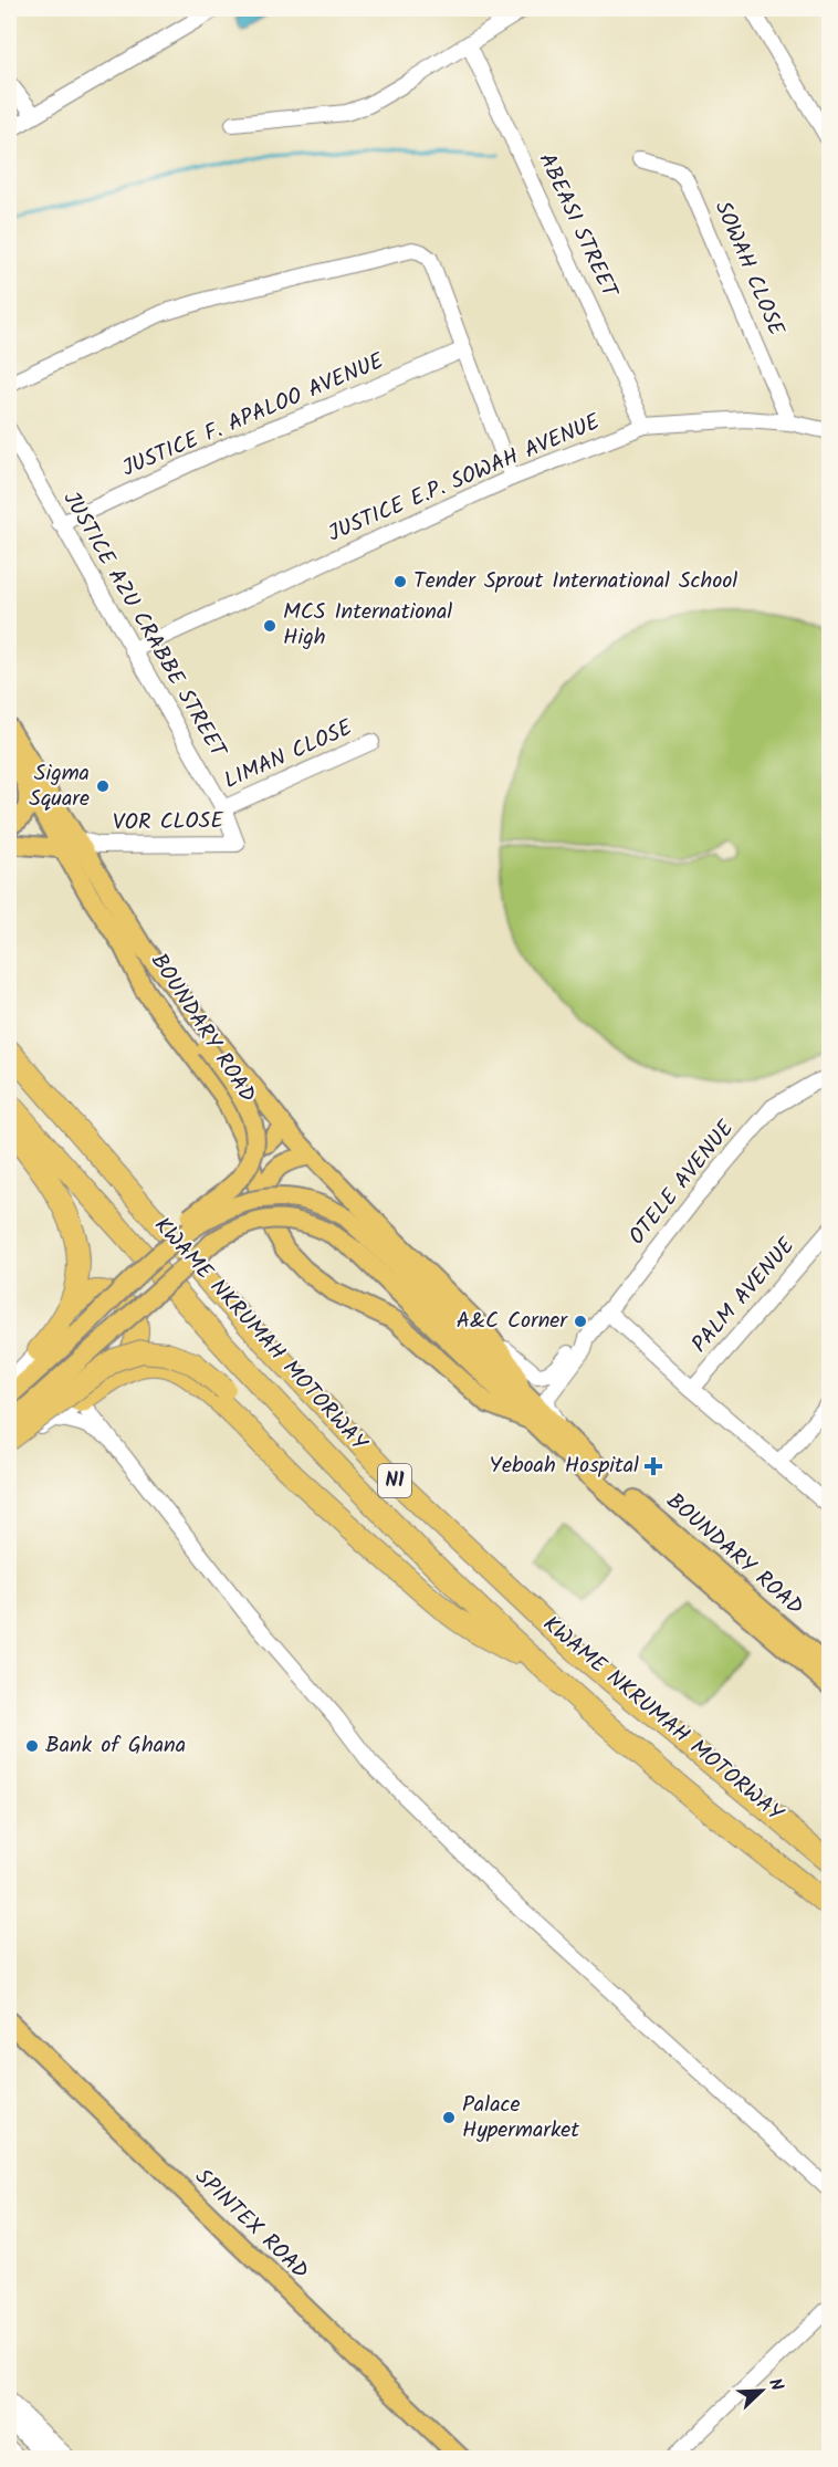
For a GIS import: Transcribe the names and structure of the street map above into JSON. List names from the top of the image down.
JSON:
{
  "streets": {
    "highway": ["KWAME NKRUMAH MOTORWAY", "N1"],
    "main road": ["BOUNDARY ROAD", "SPINTEX ROAD"],
    "street": [
      "ABEASI STREET",
      "SOWAH CLOSE",
      "JUSTICE F. APALOO AVENUE",
      "JUSTICE E.P. SOWAH AVENUE",
      "JUSTICE AZU CRABBE STREET",
      "LIMAN CLOSE",
      "VOR CLOSE",
      "OTELE AVENUE",
      "PALM AVENUE"
    ]
  },
  "crossings": [
    ["ABEASI STREET", "JUSTICE E.P. SOWAH AVENUE"],
    ["SOWAH CLOSE", "JUSTICE E.P. SOWAH AVENUE"],
    ["JUSTICE F. APALOO AVENUE", "JUSTICE AZU CRABBE STREET"],
    ["JUSTICE E.P. SOWAH AVENUE", "JUSTICE AZU CRABBE STREET"],
    ["JUSTICE AZU CRABBE STREET", "LIMAN CLOSE"],
    ["JUSTICE AZU CRABBE STREET", "VOR CLOSE"],
    ["VOR CLOSE", "BOUNDARY ROAD"],
    ["BOUNDARY ROAD", "OTELE AVENUE"]
  ],
  "places": {
    "other": [
      "Tender Sprout International School",
      "MCS International High",
      "Sigma Square",
      "A&C Corner",
      "Bank of Ghana",
      "Palace Hypermarket"
    ],
    "health": ["Yeboah Hospital"]
  },
  "north": "top right"
}
